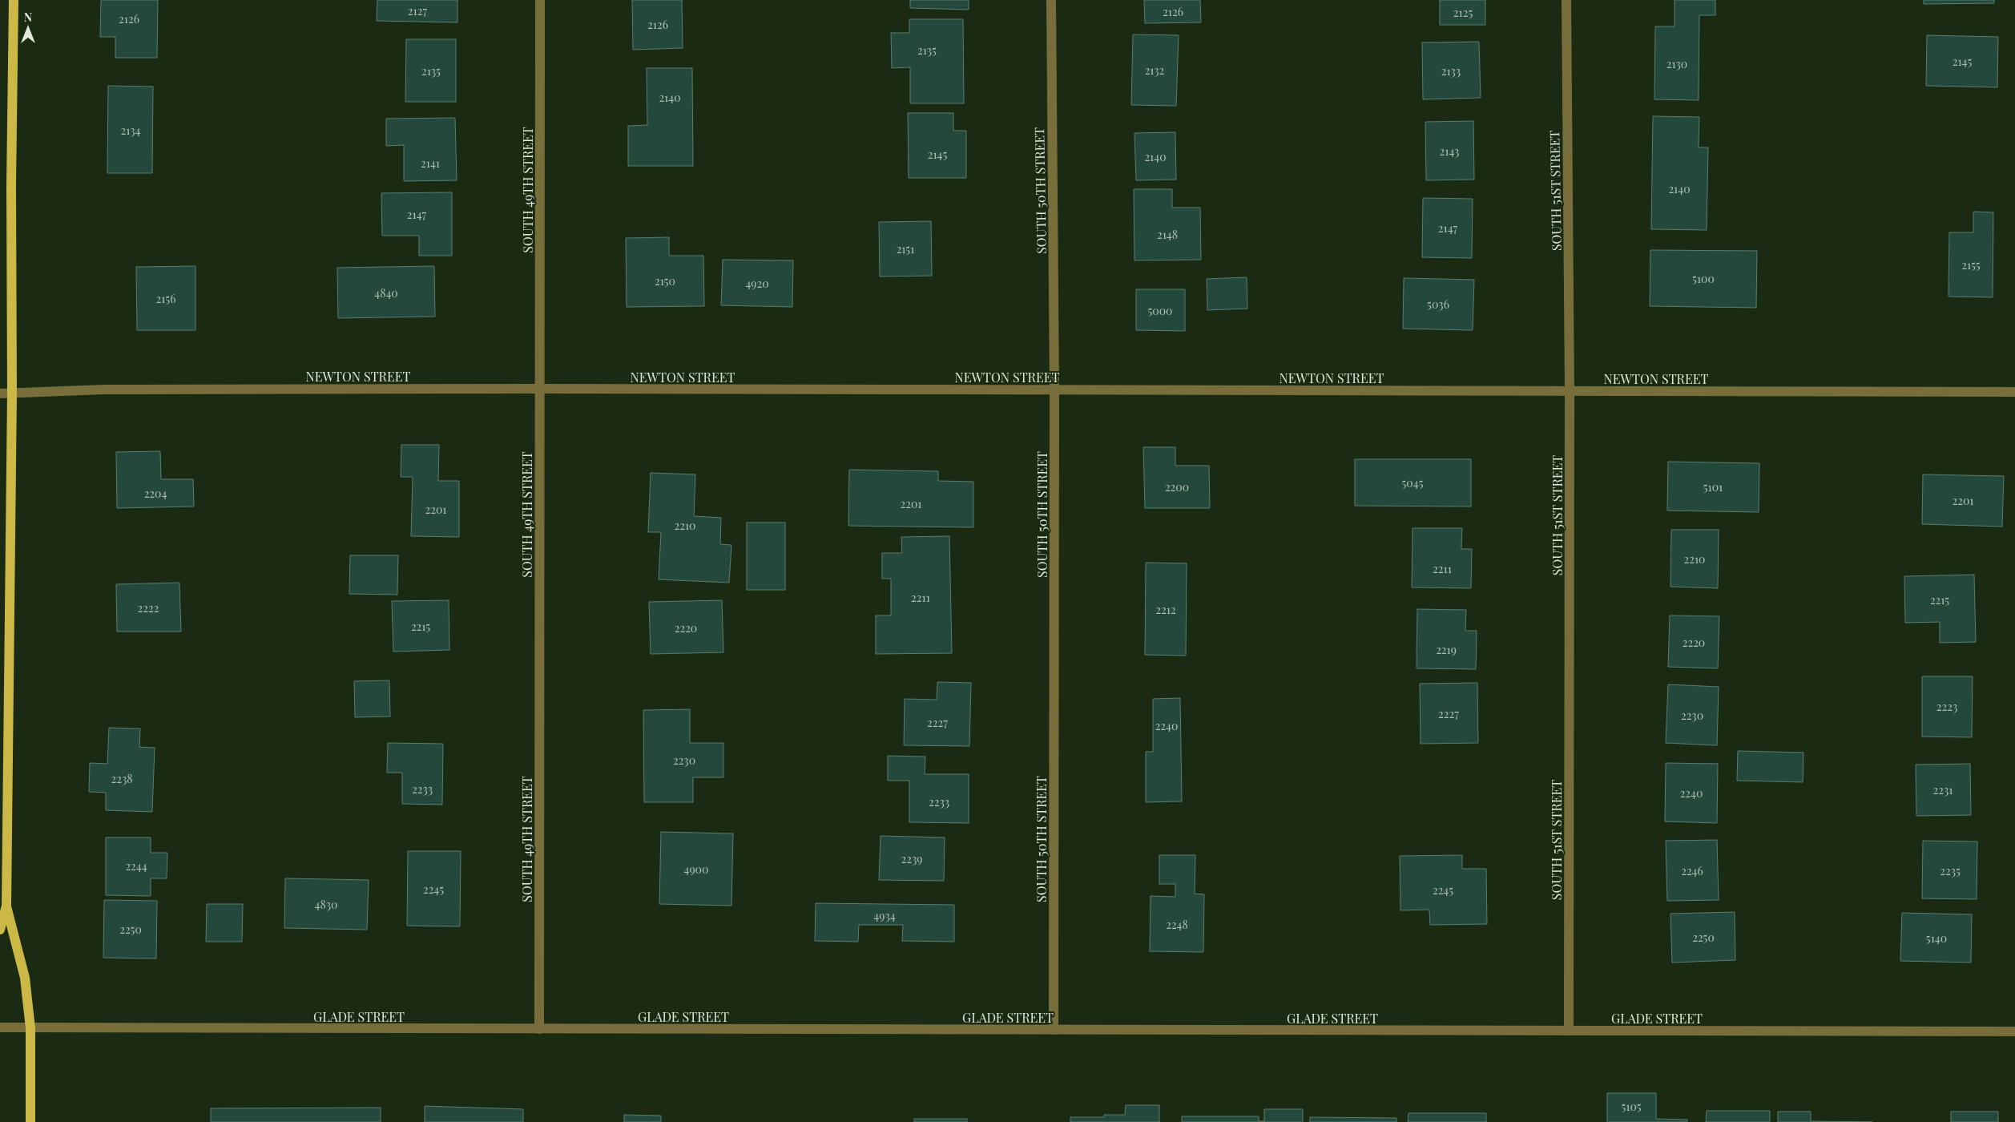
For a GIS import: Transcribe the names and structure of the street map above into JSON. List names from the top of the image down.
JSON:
{
  "streets": {
    "street": [
      "SOUTH 49TH STREET",
      "SOUTH 50TH STREET",
      "SOUTH 51ST STREET",
      "NEWTON STREET",
      "GLADE STREET"
    ]
  },
  "crossings": [
    ["SOUTH 49TH STREET", "NEWTON STREET"],
    ["SOUTH 49TH STREET", "GLADE STREET"],
    ["SOUTH 50TH STREET", "NEWTON STREET"],
    ["SOUTH 50TH STREET", "GLADE STREET"],
    ["SOUTH 51ST STREET", "NEWTON STREET"],
    ["SOUTH 51ST STREET", "GLADE STREET"]
  ],
  "house_numbers": [
    "2127",
    "2126",
    "2125",
    "2126",
    "2126",
    "2135",
    "2145",
    "2130",
    "2132",
    "2135",
    "2133",
    "2140",
    "2134",
    "2143",
    "2145",
    "2140",
    "2141",
    "2140",
    "2147",
    "2147",
    "2148",
    "2151",
    "2155",
    "5100",
    "2150",
    "4920",
    "4840",
    "2156",
    "5036",
    "5000",
    "5045",
    "2200",
    "5101",
    "2204",
    "2201",
    "2201",
    "2201",
    "2210",
    "2210",
    "2211",
    "2211",
    "2215",
    "2222",
    "2212",
    "2215",
    "2220",
    "2220",
    "2219",
    "2223",
    "2227",
    "2230",
    "2227",
    "2240",
    "2230",
    "2238",
    "2233",
    "2231",
    "2240",
    "2233",
    "2239",
    "2244",
    "4900",
    "2246",
    "2235",
    "2245",
    "2245",
    "4830",
    "4934",
    "2248",
    "2250",
    "2250",
    "5140",
    "5105"
  ],
  "north": "top"
}
